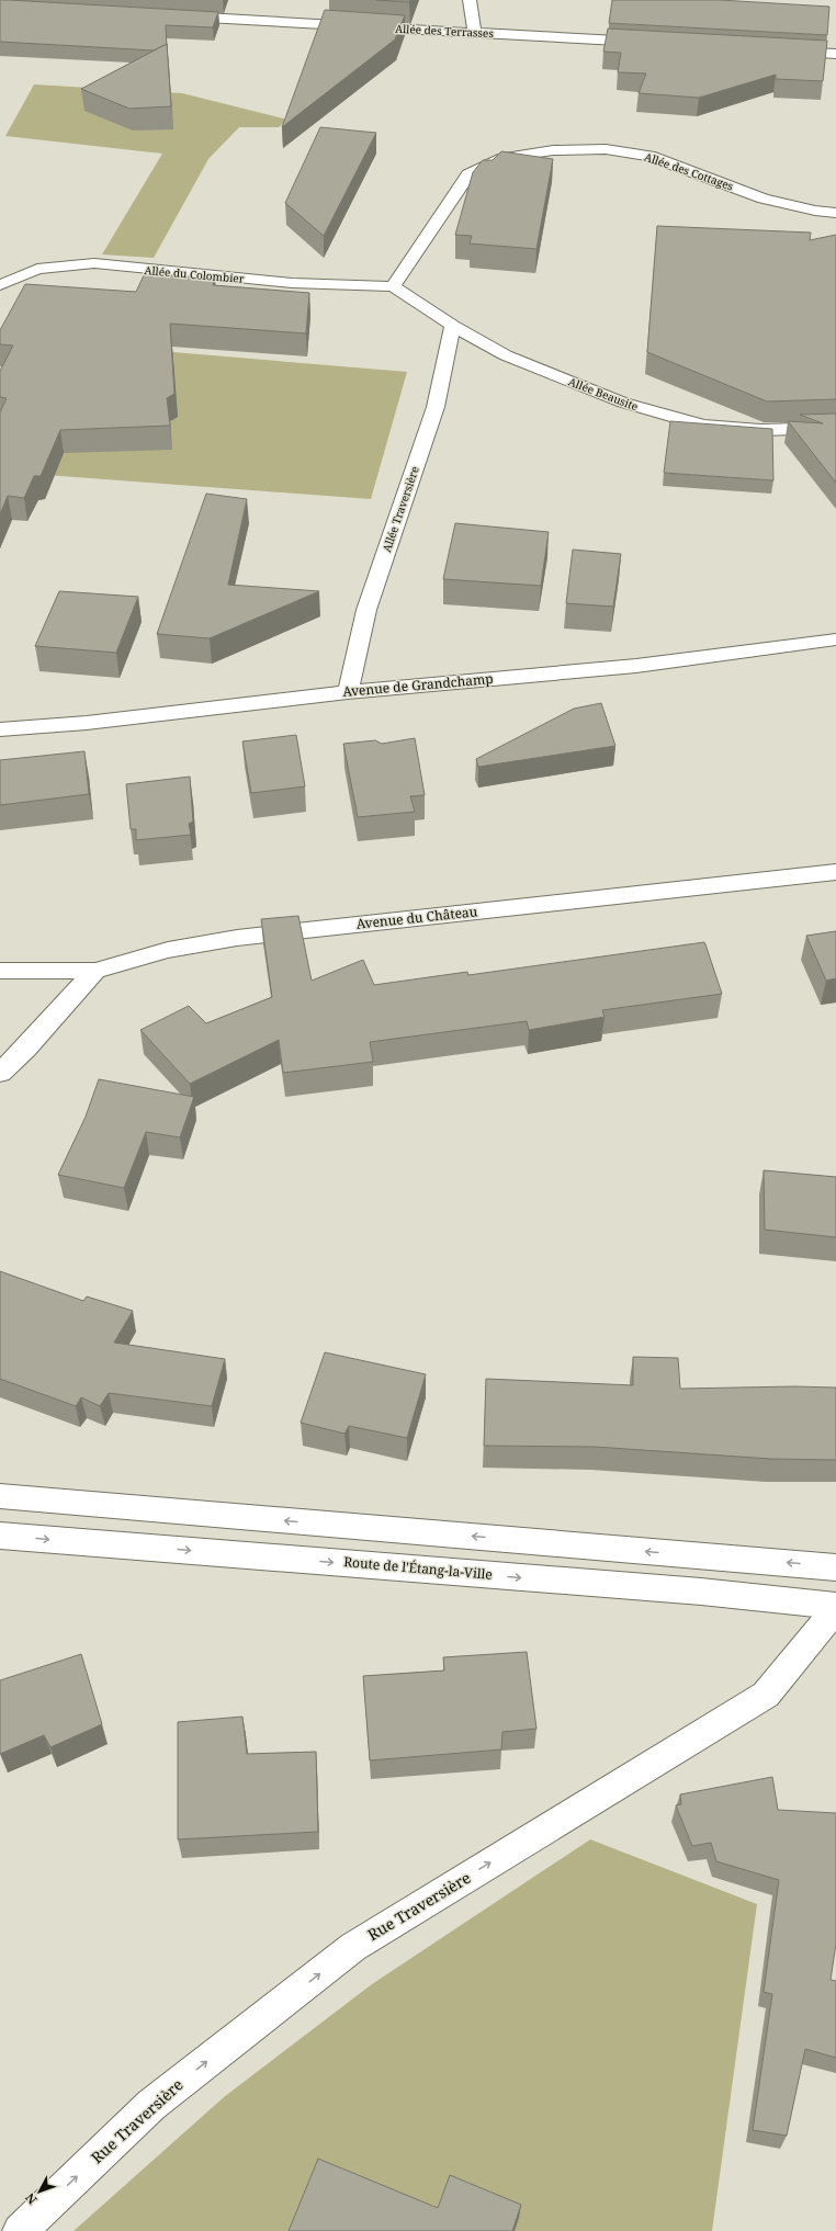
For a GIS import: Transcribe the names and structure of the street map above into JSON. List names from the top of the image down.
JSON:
{
  "streets": {
    "street": [
      "Allée des Terrasses",
      "Allée des Cottages",
      "Allée du Colombier",
      "Allée Beausite",
      "Allée Traversière",
      "Avenue de Grandchamp",
      "Avenue du Château",
      "Route de l'Étang-la-Ville",
      "Rue Traversière"
    ]
  },
  "crossings": [
    ["Allée des Cottages", "Allée du Colombier"],
    ["Allée des Cottages", "Allée Beausite"],
    ["Allée du Colombier", "Allée Beausite"],
    ["Allée Beausite", "Allée Traversière"],
    ["Allée Traversière", "Avenue de Grandchamp"],
    ["Route de l'Étang-la-Ville", "Rue Traversière"]
  ],
  "one_way": ["Rue Traversière"],
  "north": "bottom left"
}
